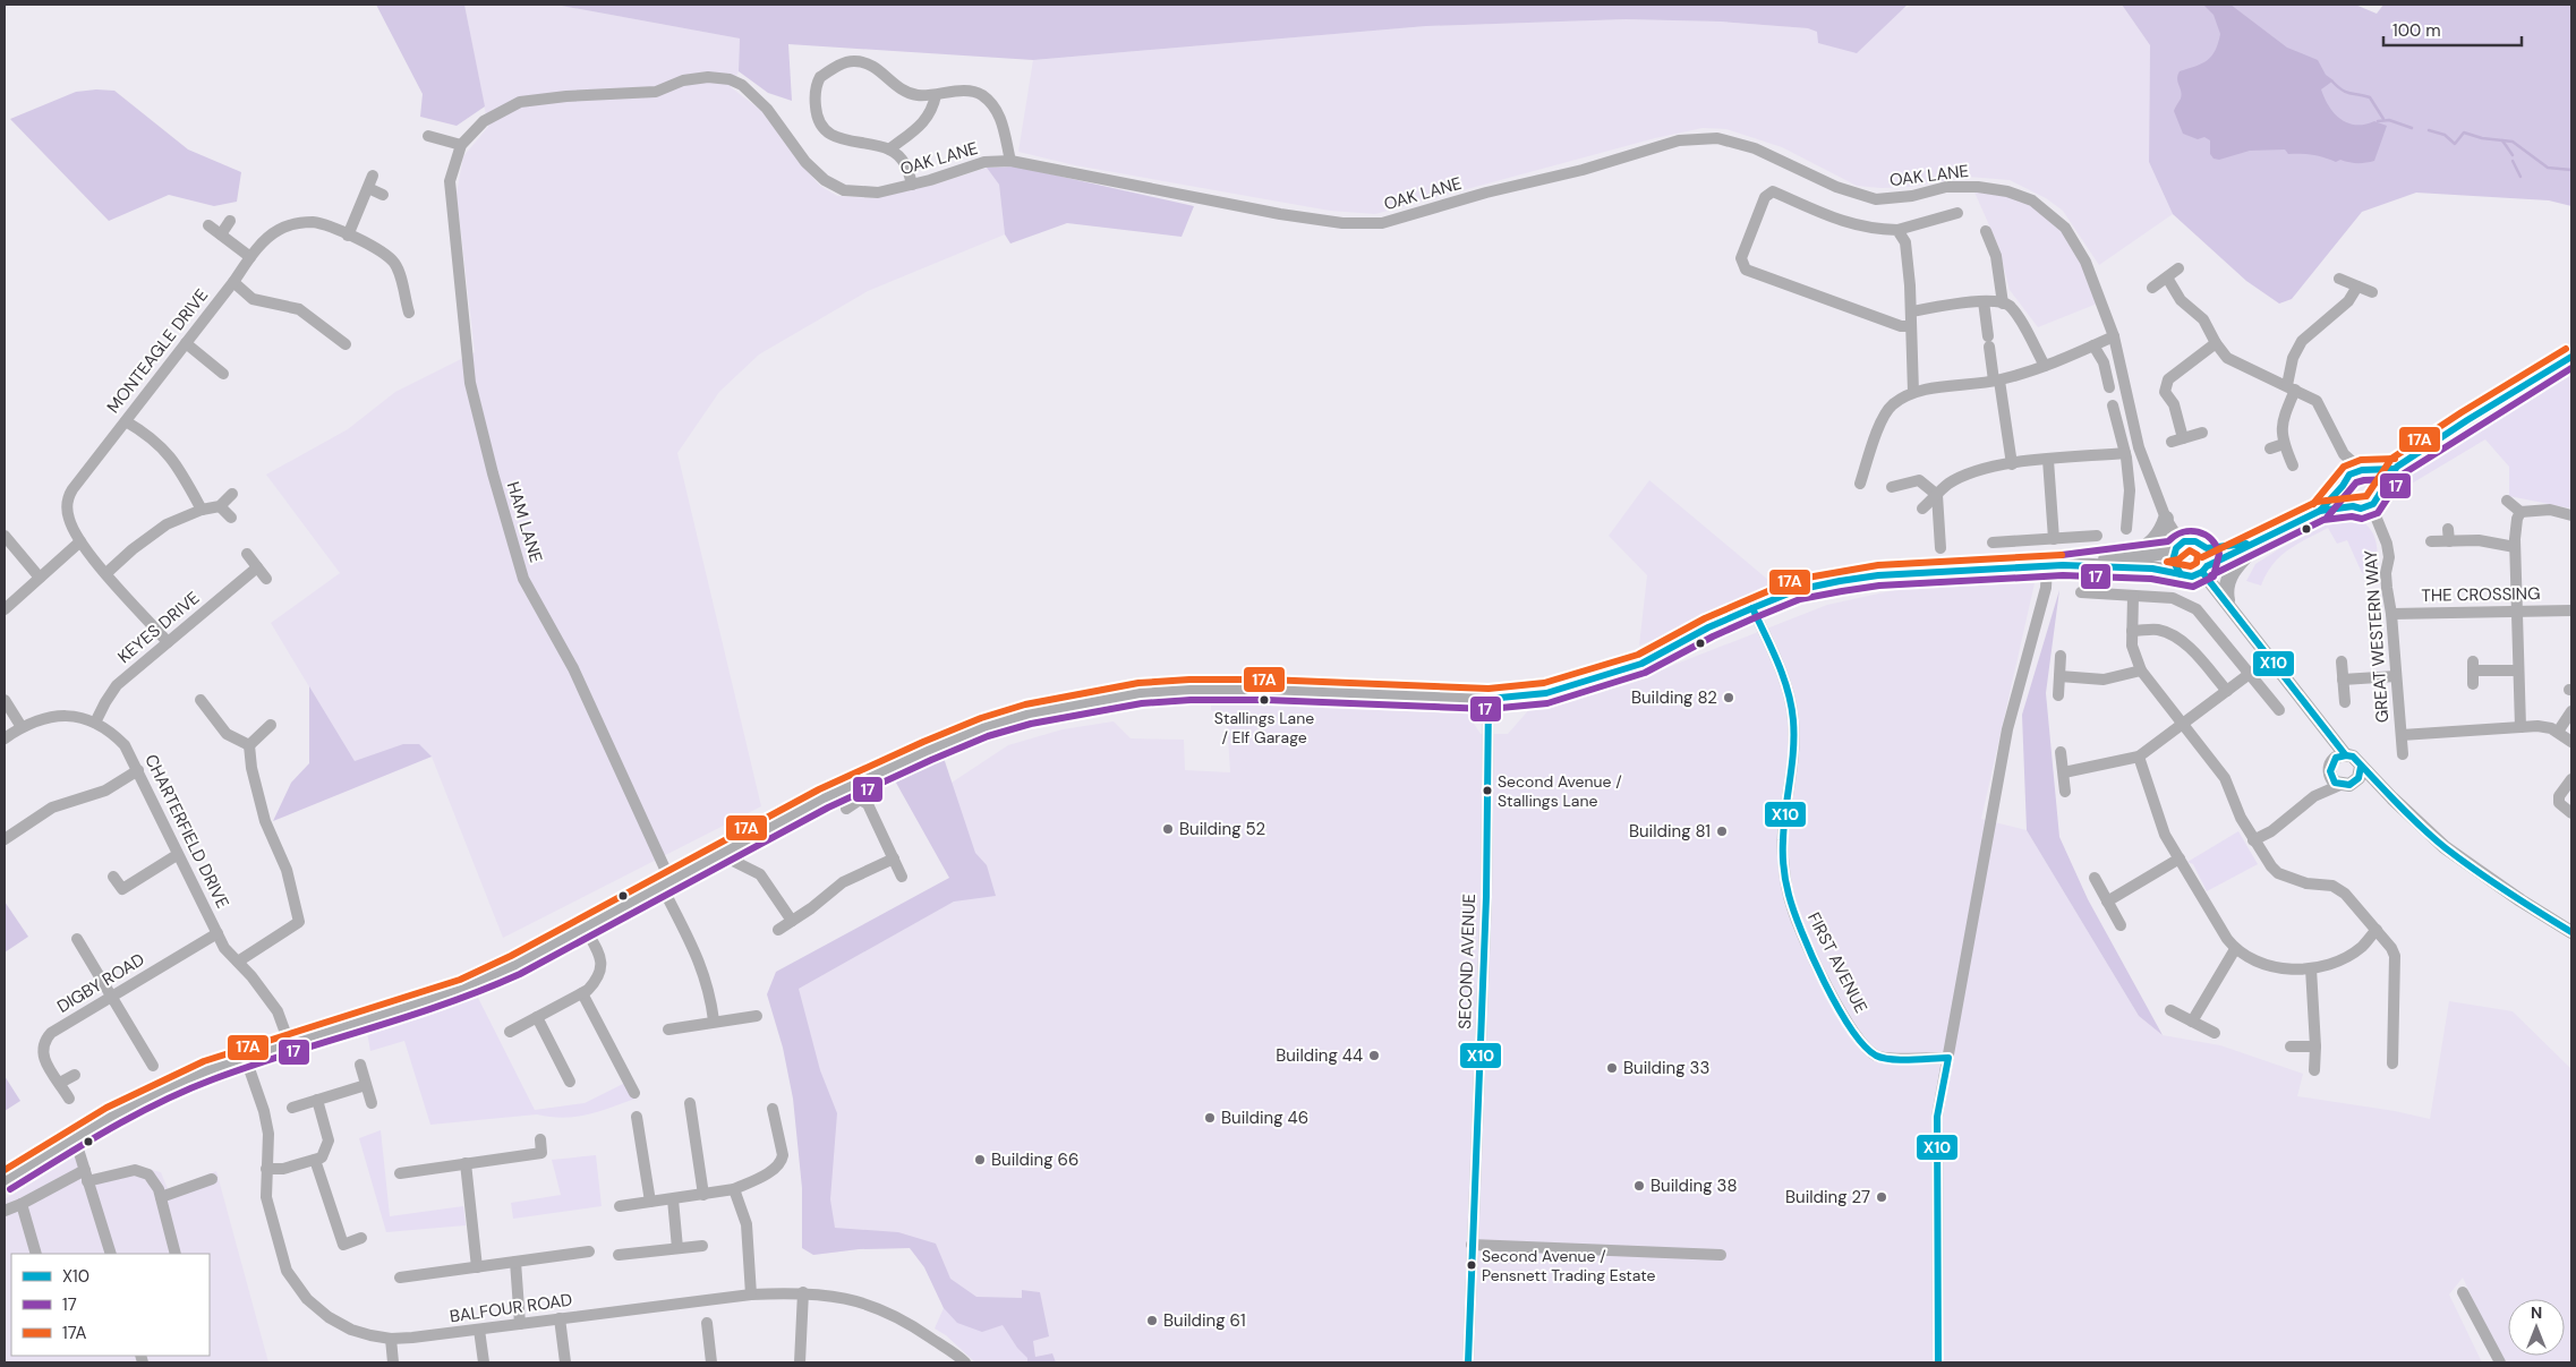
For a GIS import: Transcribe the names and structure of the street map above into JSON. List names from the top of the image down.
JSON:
{
  "streets": {
    "street": [
      "OAK LANE",
      "MONTEAGLE DRIVE",
      "HAM LANE",
      "THE CROSSING",
      "KEYES DRIVE",
      "GREAT WESTERN WAY",
      "CHARTERFIELD DRIVE",
      "SECOND AVENUE",
      "FIRST AVENUE",
      "DIGBY ROAD",
      "BALFOUR ROAD"
    ]
  },
  "crossings": [
    ["OAK LANE", "HAM LANE"],
    ["MONTEAGLE DRIVE", "KEYES DRIVE"],
    ["THE CROSSING", "GREAT WESTERN WAY"],
    ["KEYES DRIVE", "CHARTERFIELD DRIVE"],
    ["CHARTERFIELD DRIVE", "DIGBY ROAD"]
  ],
  "places": [
    "Building 82",
    "Stallings Lane / Elf Garage",
    "Second Avenue / Stallings Lane",
    "Building 52",
    "Building 81",
    "Building 44",
    "Building 33",
    "Building 46",
    "Building 66",
    "Building 38",
    "Building 27",
    "Second Avenue / Pensnett Trading Estate",
    "Building 61"
  ],
  "lines": ["transit line 17A", "transit line X10", "transit line 17"],
  "legend": ["X10", "17", "17A"],
  "scale_bar": "100 m",
  "north": "top"
}
